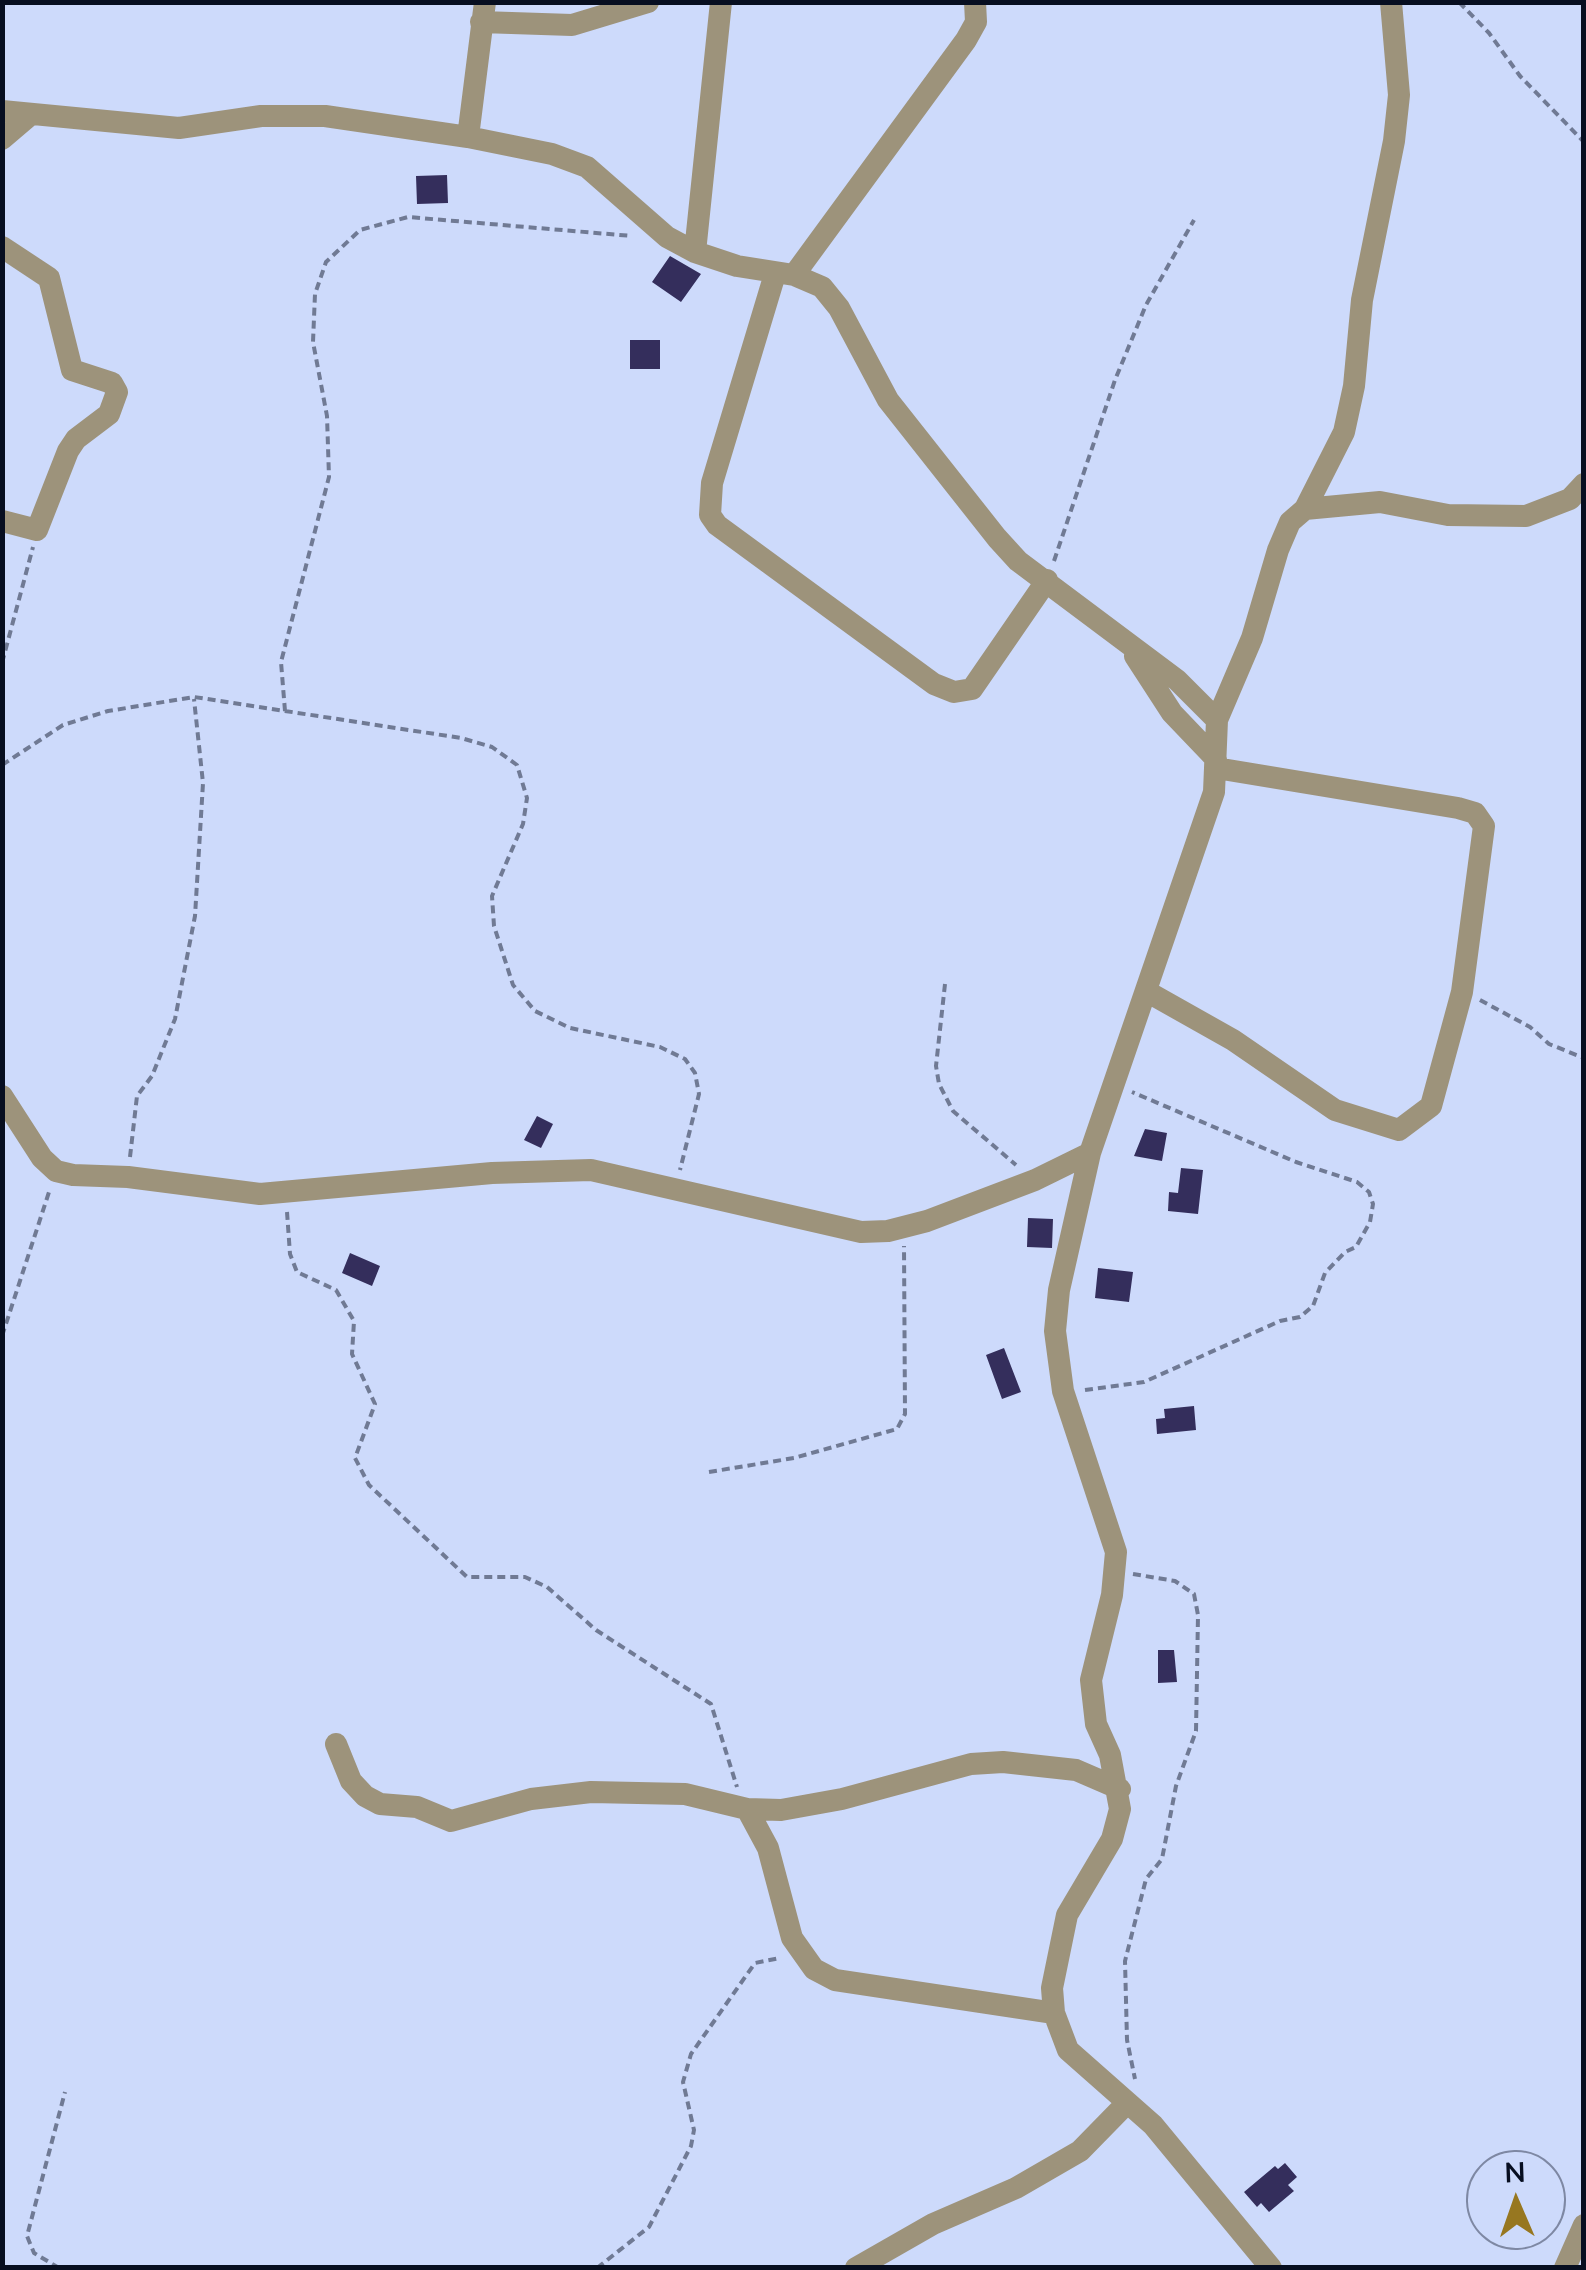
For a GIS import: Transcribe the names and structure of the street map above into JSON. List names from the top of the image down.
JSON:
{
  "north": "top"
}
